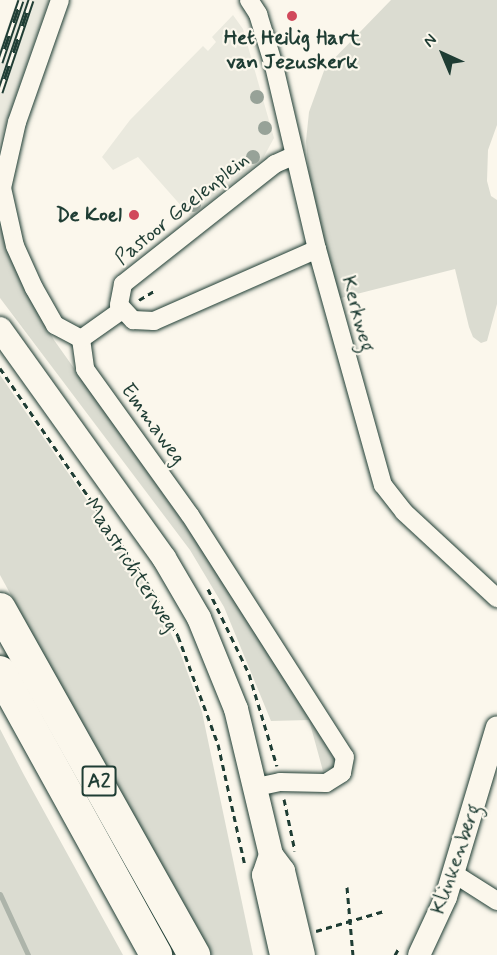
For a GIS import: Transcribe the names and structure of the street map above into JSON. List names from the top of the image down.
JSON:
{
  "streets": {
    "highway": ["A2"],
    "main road": ["Maastrichterweg"],
    "street": [
      "Pastoor Geelenplein",
      "Kerkweg",
      "Emmaweg",
      "Klinkenberg"
    ]
  },
  "crossings": [
    ["Pastoor Geelenplein", "Kerkweg"],
    ["Emmaweg", "Maastrichterweg"]
  ],
  "places": ["Het Heilig Hart van Jezuskerk", "De Koel"],
  "north": "top left"
}
